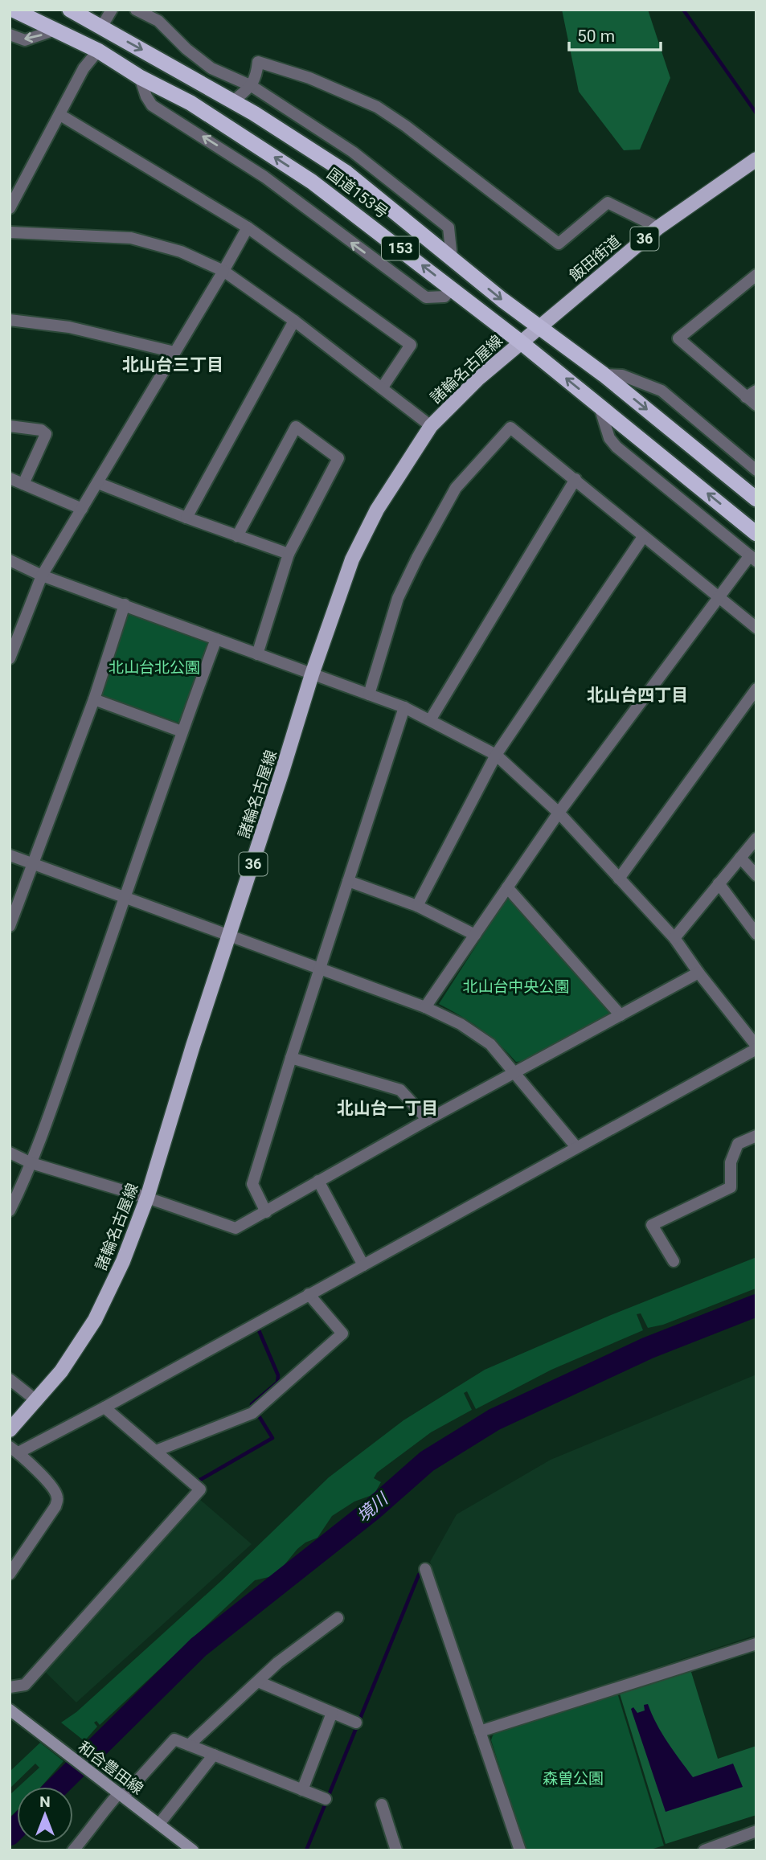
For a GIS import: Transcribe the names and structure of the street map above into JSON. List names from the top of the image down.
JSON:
{
  "streets": {
    "highway": ["国道153号", "153"],
    "main road": [
      "36",
      "飯田街道",
      "諸輪名古屋線",
      "和合豊田線"
    ]
  },
  "crossings": [
    ["国道153号", "飯田街道"],
    ["国道153号", "諸輪名古屋線"],
    ["飯田街道", "諸輪名古屋線"]
  ],
  "districts": ["北山台三丁目", "北山台四丁目", "北山台一丁目"],
  "water": ["境川"],
  "parks": ["北山台北公園", "北山台中央公園", "森曽公園"],
  "scale_bar": "50 m",
  "north": "top"
}
